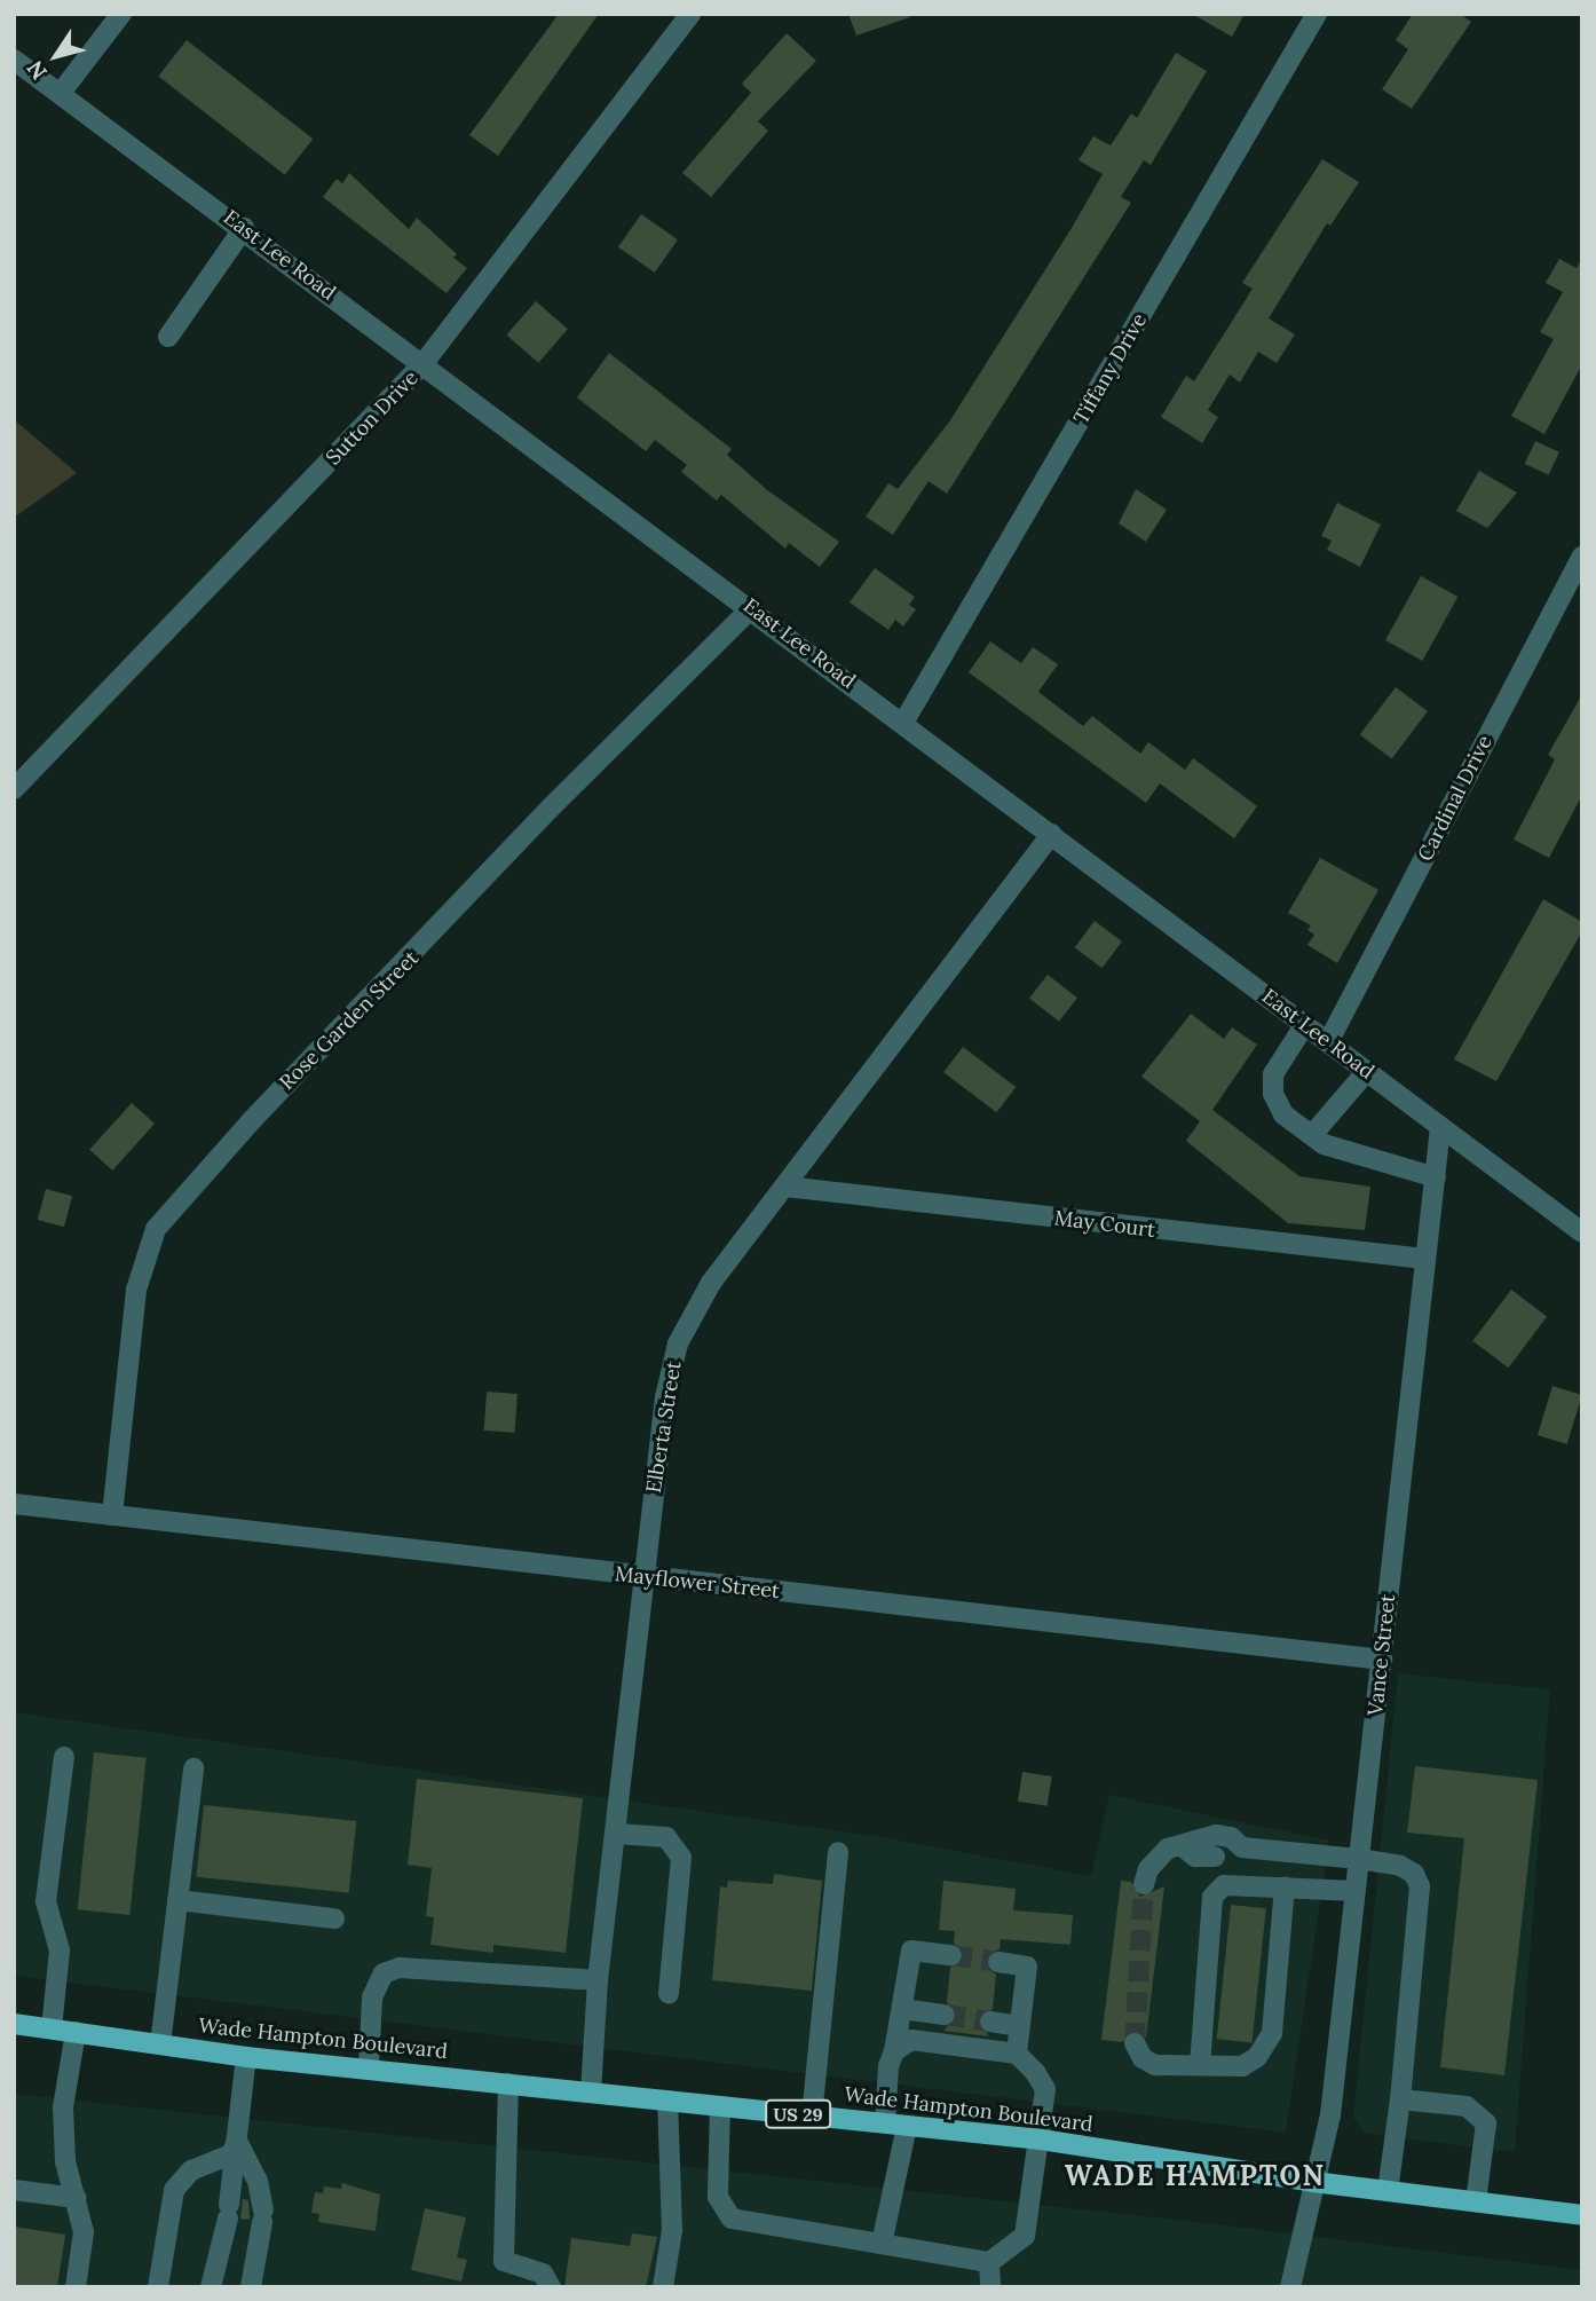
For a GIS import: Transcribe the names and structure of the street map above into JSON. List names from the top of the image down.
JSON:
{
  "streets": {
    "main road": ["Wade Hampton Boulevard", "US 29"],
    "street": [
      "East Lee Road",
      "Tiffany Drive",
      "Sutton Drive",
      "Cardinal Drive",
      "Rose Garden Street",
      "May Court",
      "Elberta Street",
      "Mayflower Street",
      "Vance Street"
    ]
  },
  "crossings": [
    ["East Lee Road", "Tiffany Drive"],
    ["East Lee Road", "Sutton Drive"],
    ["East Lee Road", "Cardinal Drive"],
    ["East Lee Road", "Rose Garden Street"],
    ["East Lee Road", "Elberta Street"],
    ["East Lee Road", "Vance Street"],
    ["Rose Garden Street", "Mayflower Street"],
    ["May Court", "Elberta Street"],
    ["May Court", "Vance Street"],
    ["Elberta Street", "Mayflower Street"],
    ["Elberta Street", "Wade Hampton Boulevard"],
    ["Mayflower Street", "Vance Street"],
    ["Vance Street", "Wade Hampton Boulevard"]
  ],
  "districts": ["WADE HAMPTON"],
  "north": "bottom left"
}
